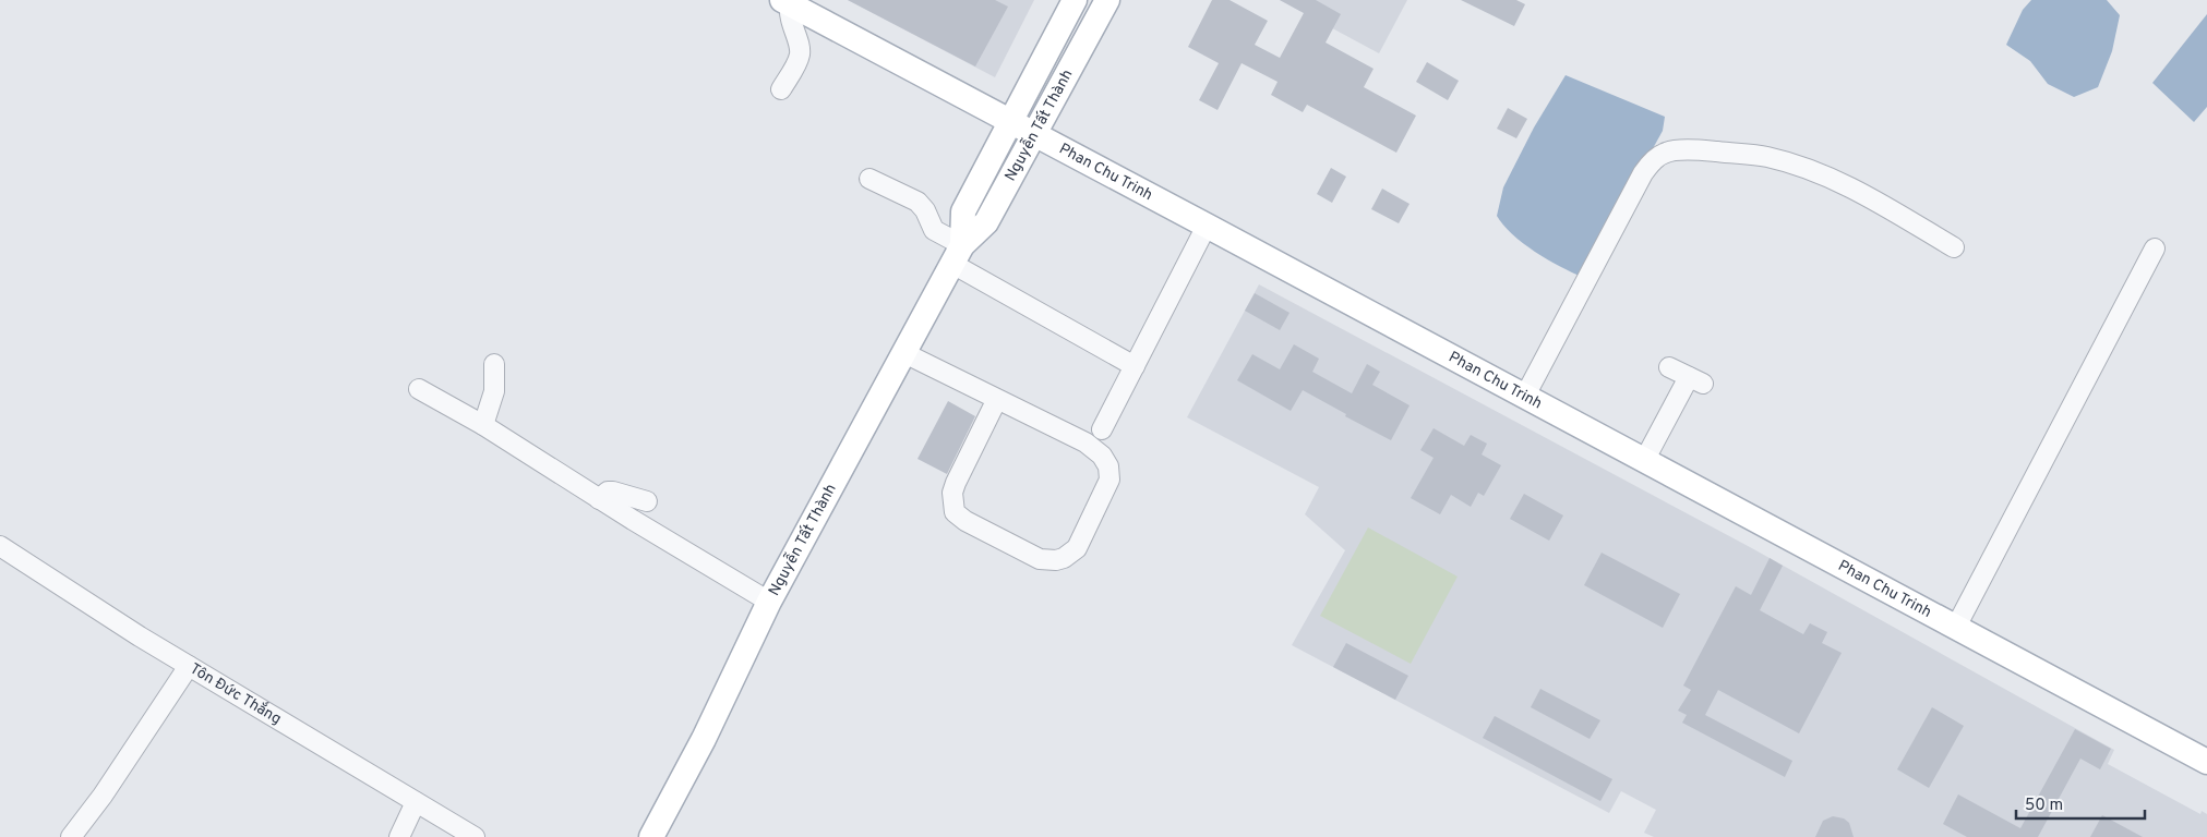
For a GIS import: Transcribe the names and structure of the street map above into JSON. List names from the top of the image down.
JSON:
{
  "streets": {
    "main road": ["Nguyễn Tất Thành", "Phan Chu Trinh"],
    "street": ["Tôn Đức Thắng"]
  },
  "crossings": [
    ["Nguyễn Tất Thành", "Phan Chu Trinh"]
  ],
  "scale_bar": "50 m"
}
